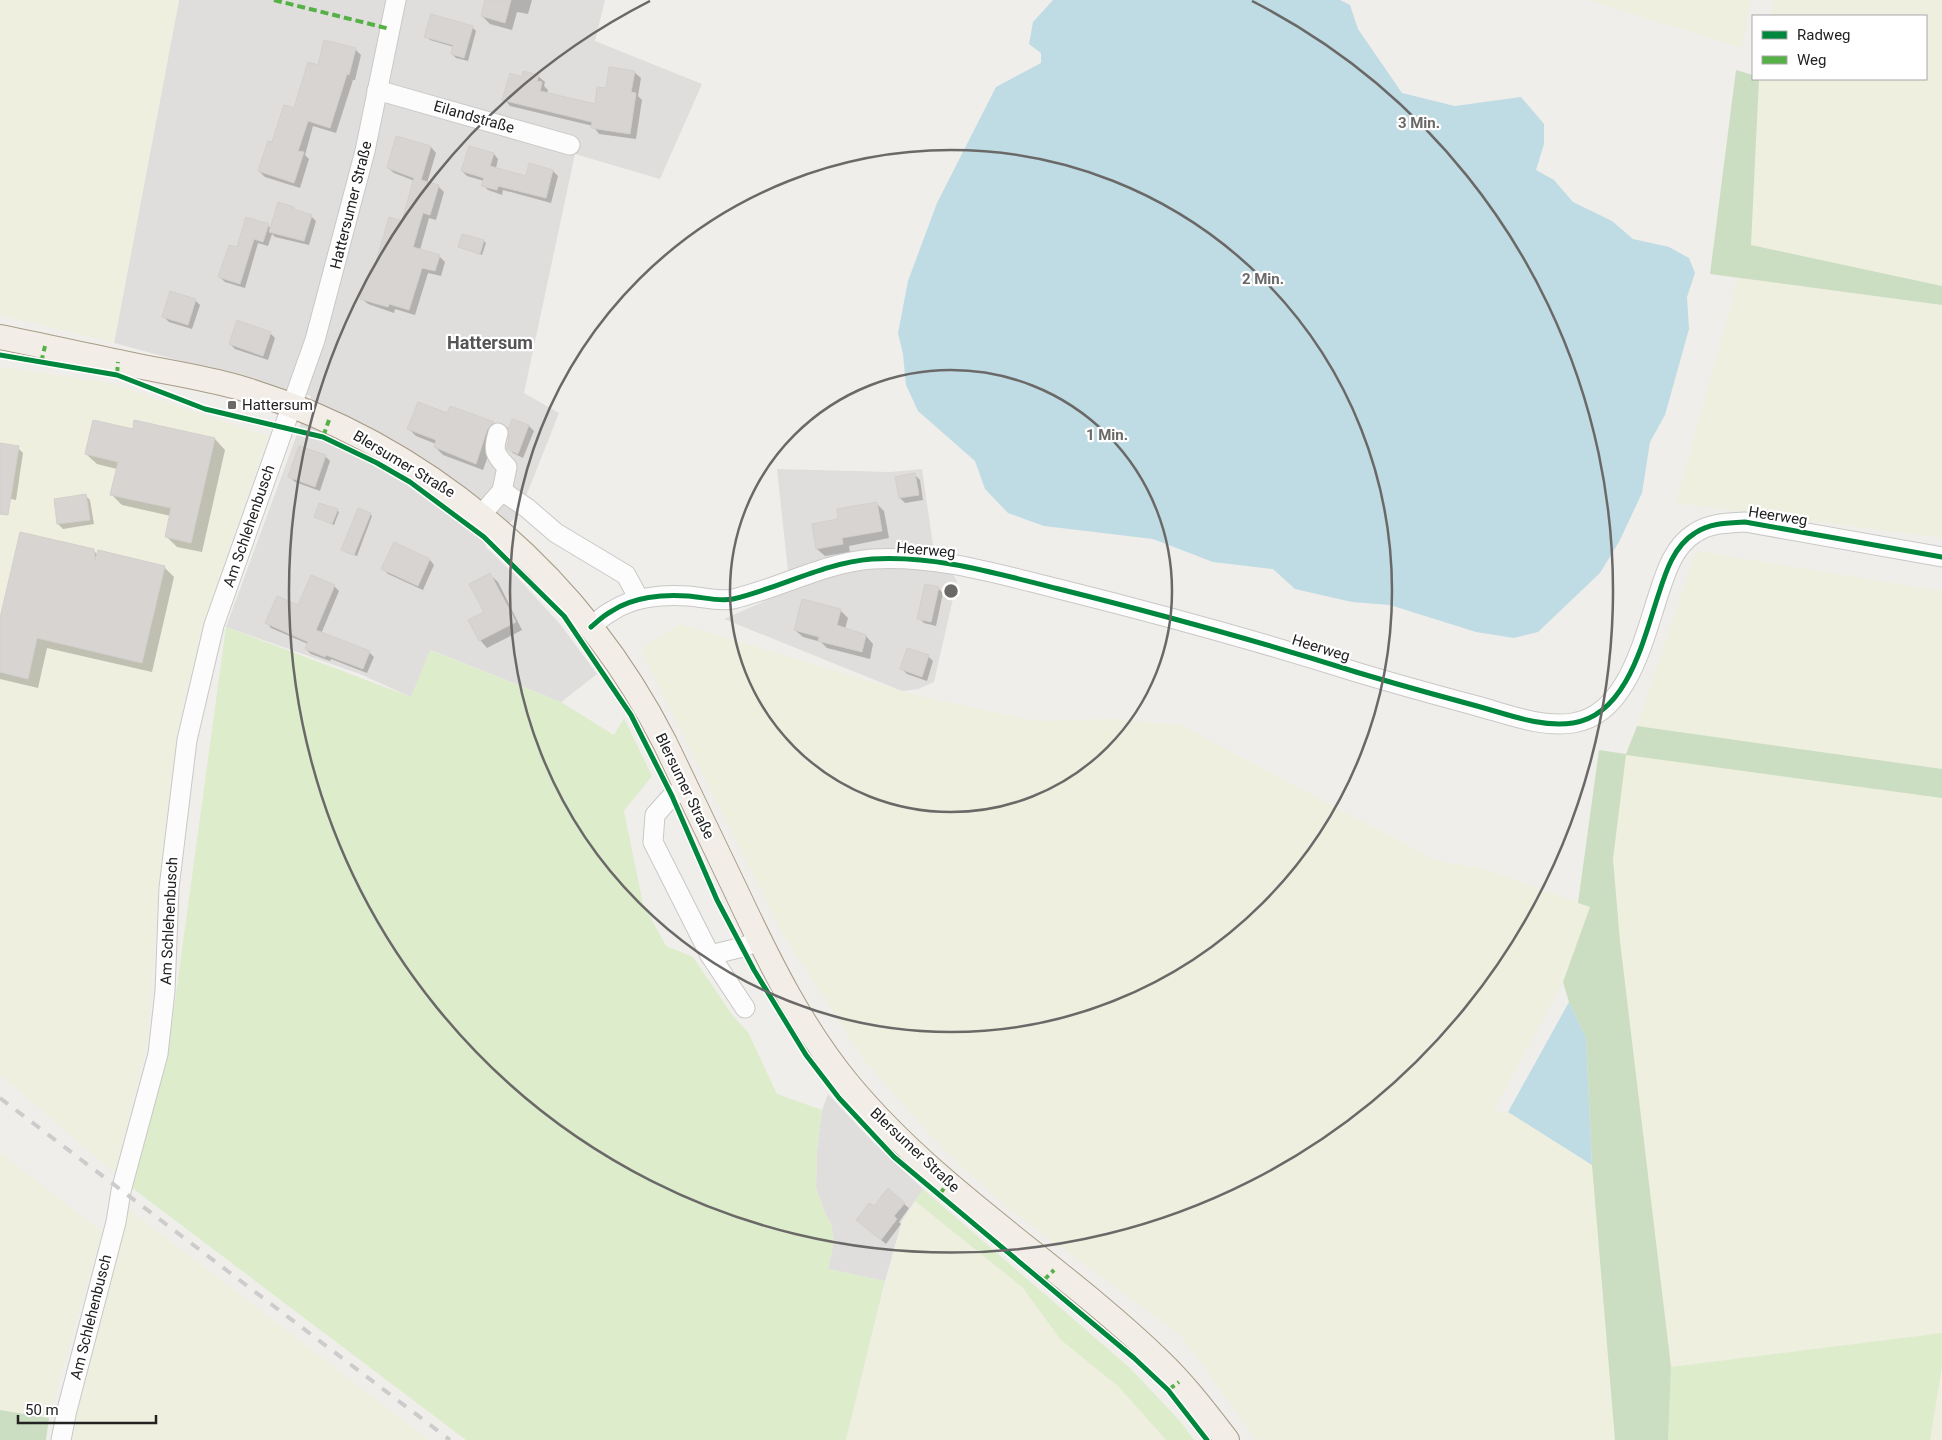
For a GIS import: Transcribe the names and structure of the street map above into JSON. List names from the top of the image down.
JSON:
{
  "streets": {
    "main road": ["Blersumer Straße"],
    "street": [
      "Eilandstraße",
      "Hattersumer Straße",
      "Heerweg",
      "Am Schlehenbusch"
    ]
  },
  "crossings": [
    ["Eilandstraße", "Hattersumer Straße"],
    ["Hattersumer Straße", "Blersumer Straße"],
    ["Hattersumer Straße", "Am Schlehenbusch"],
    ["Blersumer Straße", "Heerweg"],
    ["Blersumer Straße", "Am Schlehenbusch"]
  ],
  "districts": ["Hattersum"],
  "places": {
    "transit": ["Hattersum"]
  },
  "legend": ["Radweg", "Weg"],
  "scale_bar": "50 m",
  "rings": ["3 Min.", "2 Min.", "1 Min."]
}
